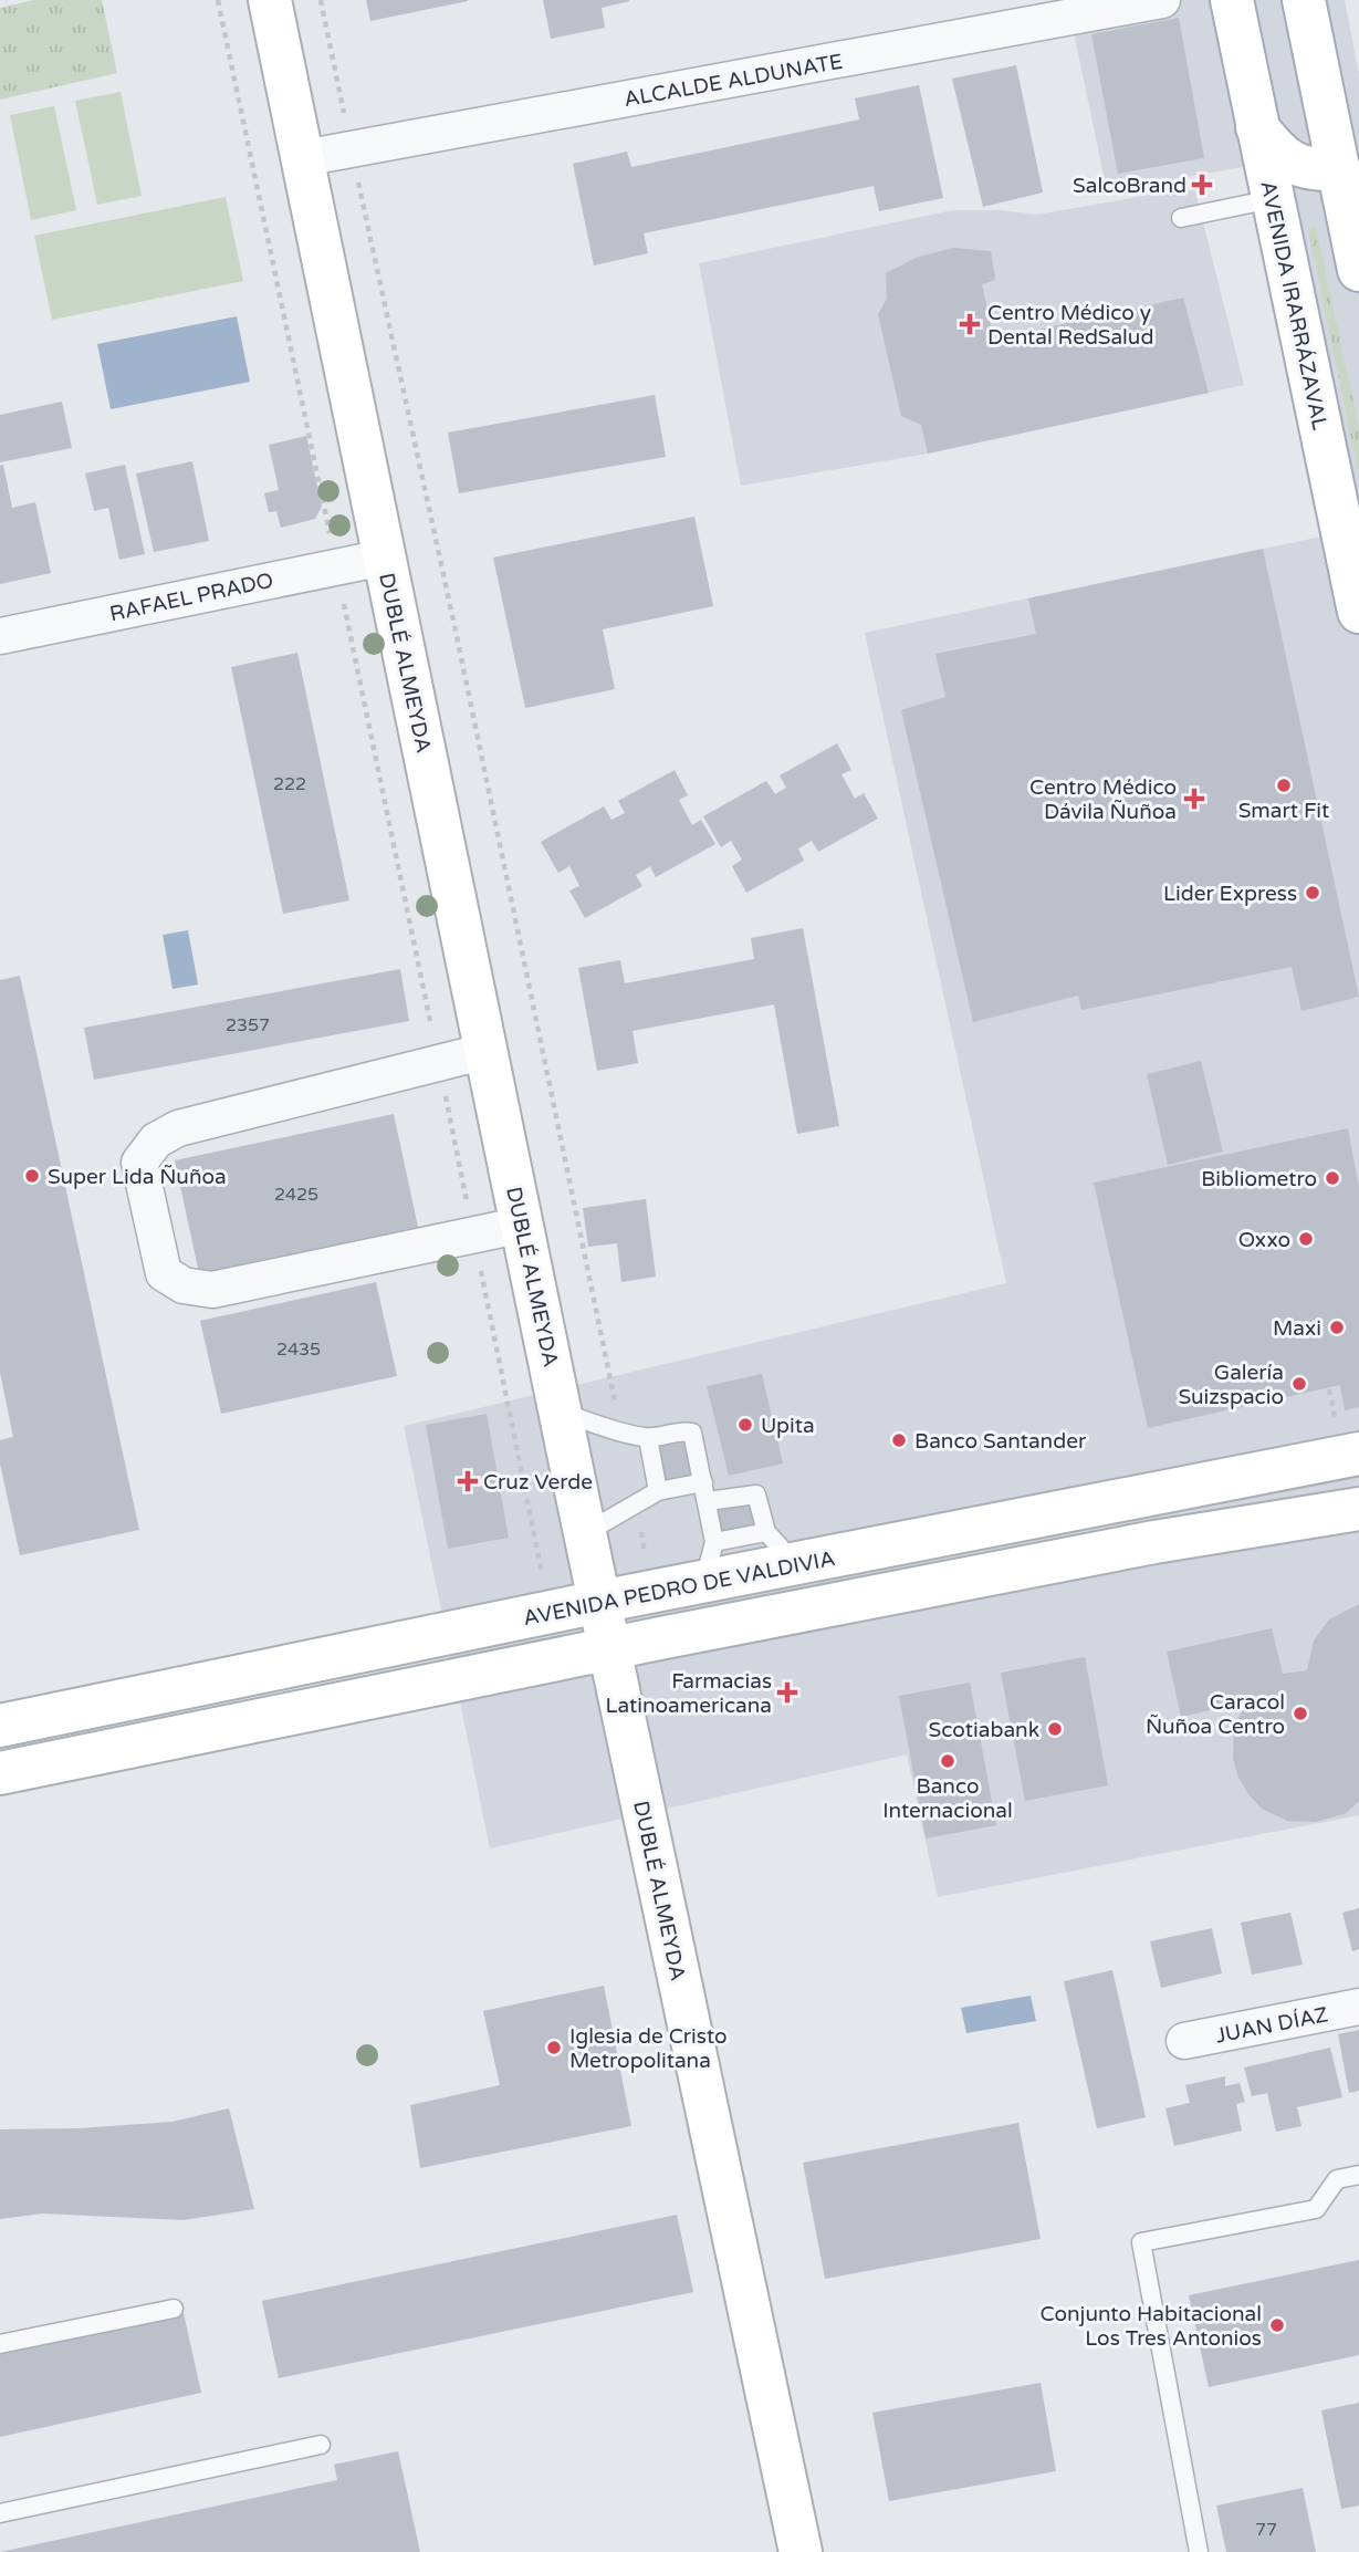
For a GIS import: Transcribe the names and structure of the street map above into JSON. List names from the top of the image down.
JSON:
{
  "streets": {
    "main road": ["AVENIDA IRARRÁZAVAL", "DUBLÉ ALMEYDA", "AVENIDA PEDRO DE VALDIVIA"],
    "street": ["ALCALDE ALDUNATE", "RAFAEL PRADO", "JUAN DÍAZ"]
  },
  "crossings": [
    ["ALCALDE ALDUNATE", "DUBLÉ ALMEYDA"],
    ["RAFAEL PRADO", "DUBLÉ ALMEYDA"],
    ["DUBLÉ ALMEYDA", "AVENIDA PEDRO DE VALDIVIA"]
  ],
  "places": {
    "health": [
      "SalcoBrand",
      "Centro Médico y Dental RedSalud",
      "Centro Médico Dávila Ñuñoa",
      "Cruz Verde",
      "Farmacias Latinoamericana"
    ],
    "other": [
      "Smart Fit",
      "Lider Express",
      "Super Lida Ñuñoa",
      "Bibliometro",
      "Oxxo",
      "Maxi",
      "Galería Suizspacio",
      "Upita",
      "Banco Santander",
      "Caracol Ñuñoa Centro",
      "Scotiabank",
      "Banco Internacional",
      "Iglesia de Cristo Metropolitana",
      "Conjunto Habitacional Los Tres Antonios"
    ]
  },
  "house_numbers": [
    "222",
    "2357",
    "2425",
    "2435",
    "77"
  ]
}
